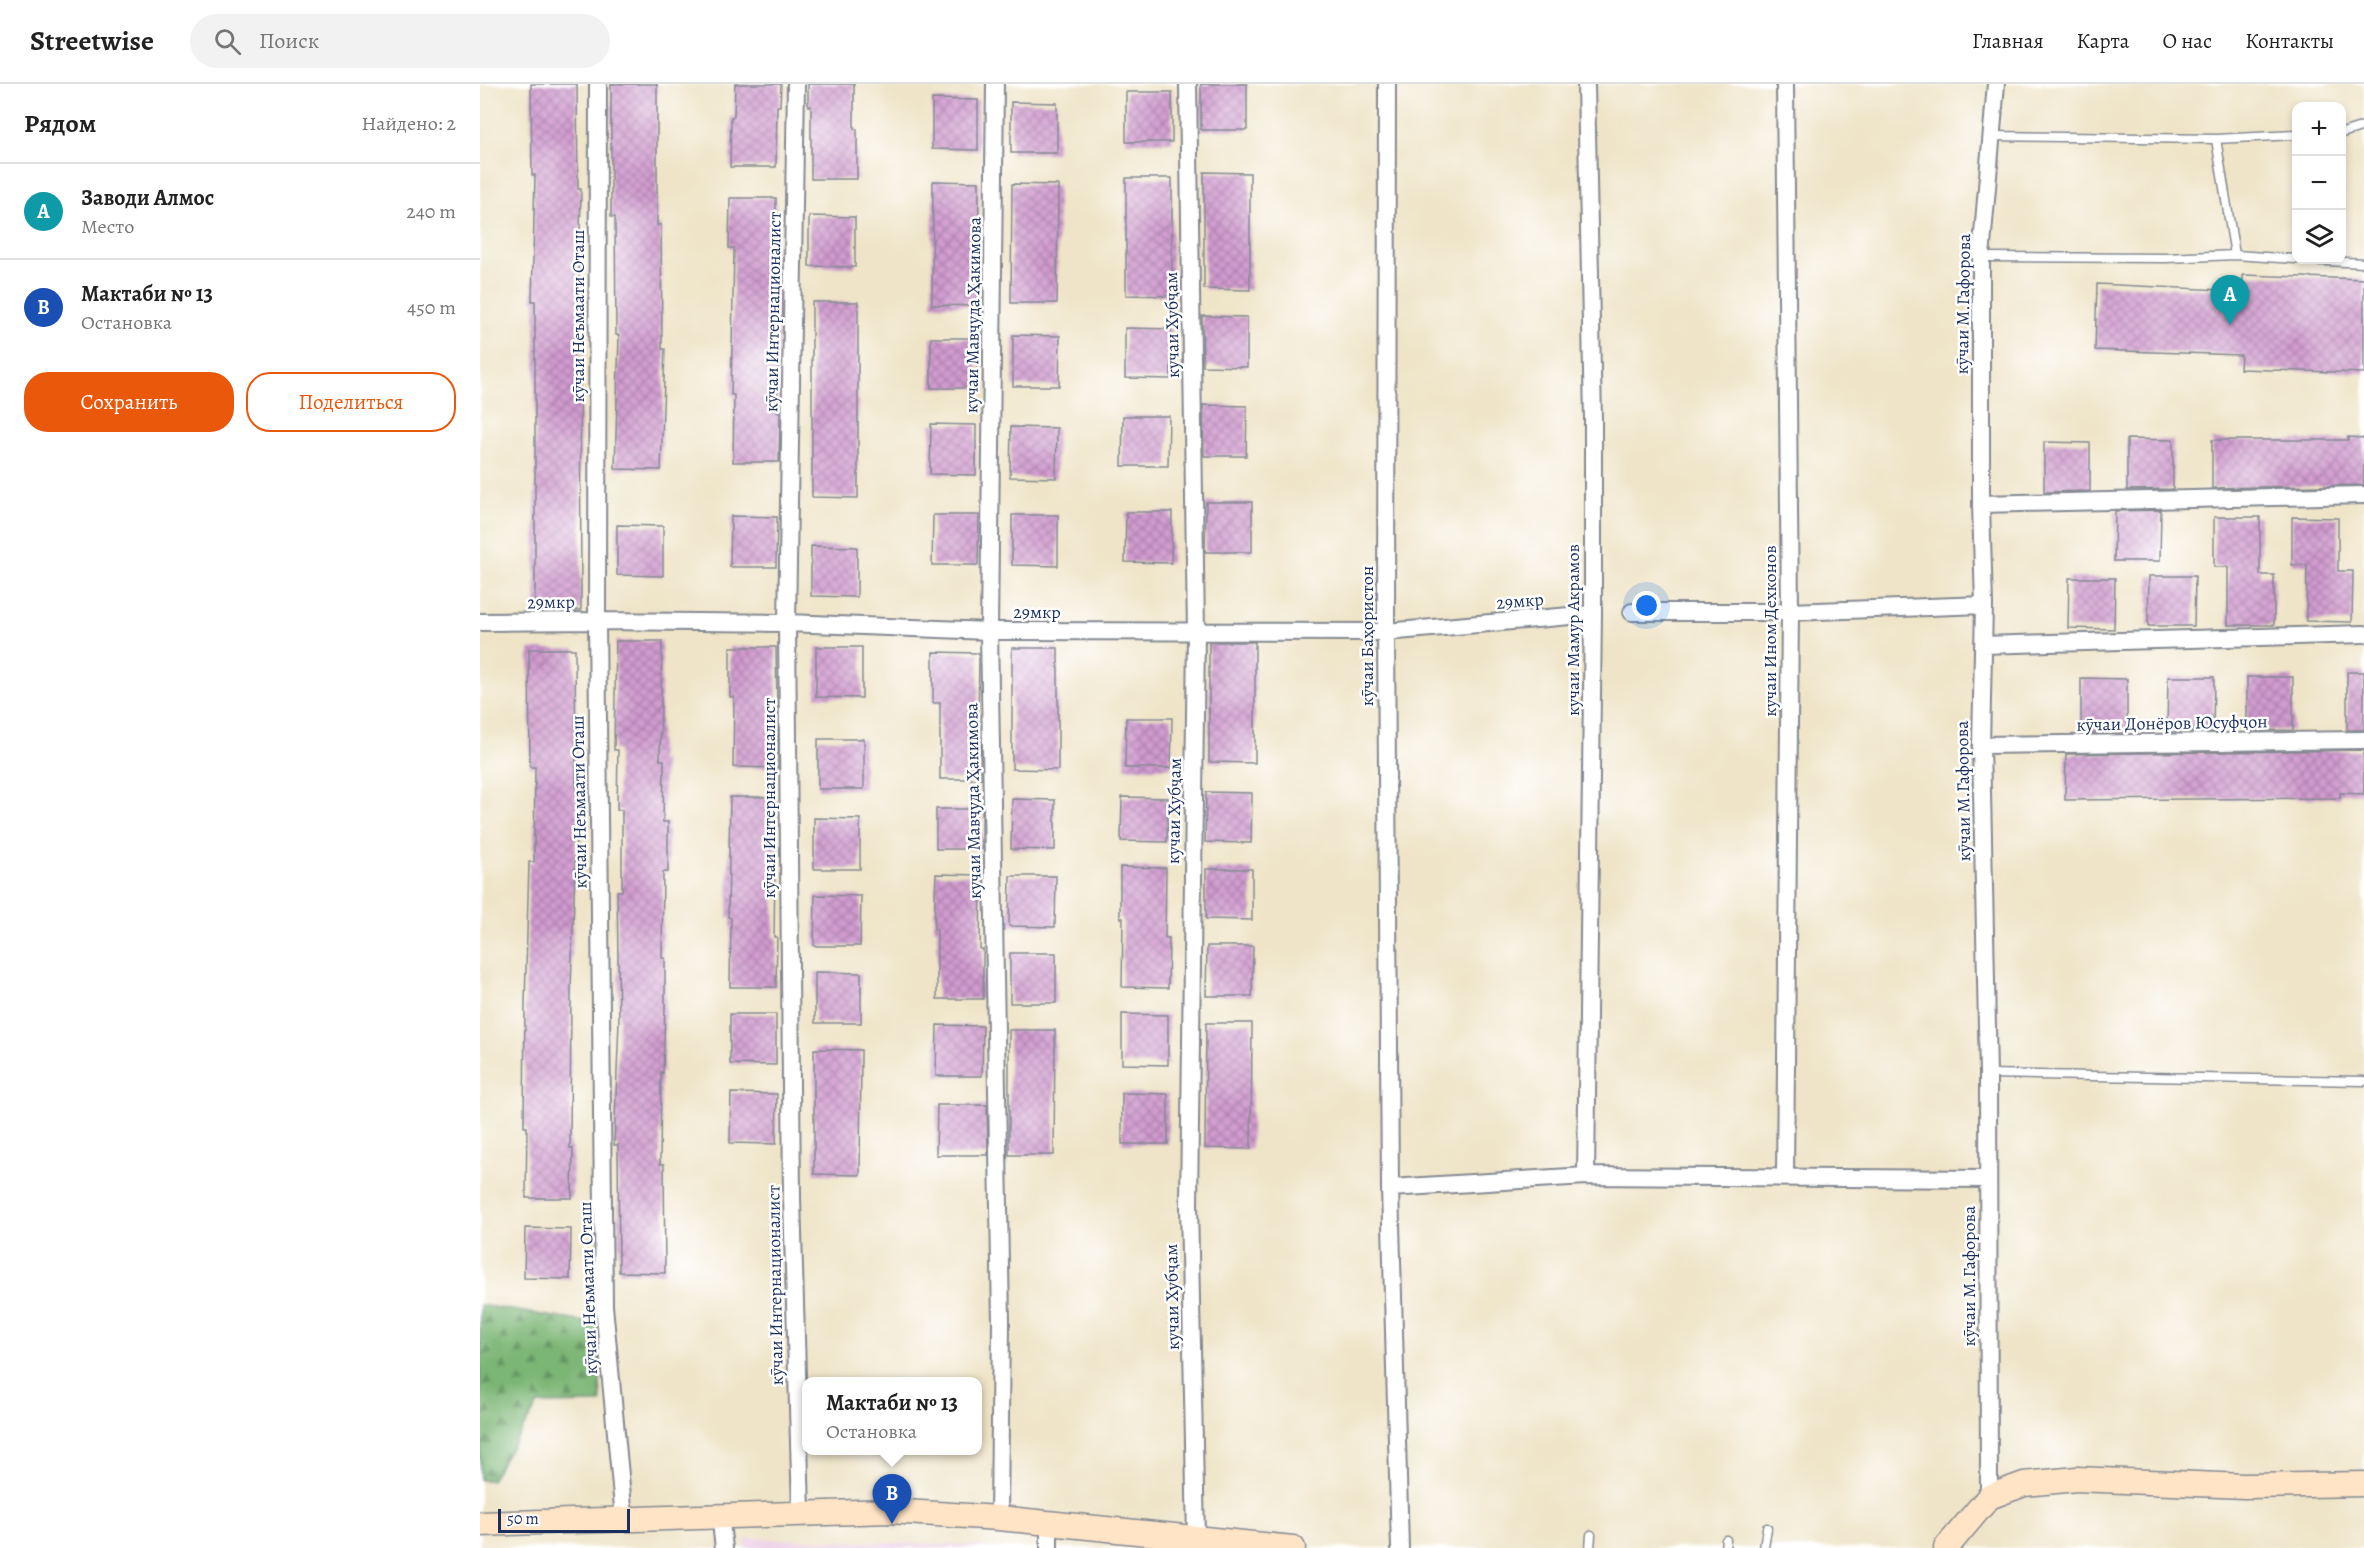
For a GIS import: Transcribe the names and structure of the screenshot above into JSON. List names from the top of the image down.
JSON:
{
  "streets": {
    "street": [
      "кӯчаи М.Гафорова",
      "кӯчаи Интернационалист",
      "кучаи Мавҷуда Ҳакимова",
      "кӯчаи Неъмаати Оташ",
      "кучаи Хубҷам",
      "29мкр",
      "кучаи Мамур Акрамов",
      "кучаи Ином Дехконов",
      "кӯчаи Баҳористон",
      "кӯчаи Донёров Юсуфҷон"
    ]
  },
  "crossings": [
    ["кӯчаи М.Гафорова", "кӯчаи Донёров Юсуфҷон"],
    ["кӯчаи Интернационалист", "29мкр"],
    ["кучаи Мавҷуда Ҳакимова", "29мкр"],
    ["кӯчаи Неъмаати Оташ", "29мкр"],
    ["кучаи Хубҷам", "29мкр"],
    ["29мкр", "кучаи Мамур Акрамов"],
    ["29мкр", "кӯчаи Баҳористон"]
  ],
  "scale_bar": "50 m",
  "page": {
    "header": "Streetwise",
    "search": "Поиск",
    "nav": [
      "Главная",
      "Карта",
      "О нас",
      "Контакты"
    ],
    "heading": ["Рядом", "Найдено: 2"],
    "map_buttons": ["+", "−"],
    "list": [
      {
        "mark": "A",
        "name": "Заводи Алмос",
        "note": "Место",
        "value": "240 m"
      },
      {
        "mark": "B",
        "name": "Мактаби № 13",
        "note": "Остановка",
        "value": "450 m"
      }
    ],
    "pins": ["A", "B"],
    "buttons": ["Сохранить", "Поделиться"],
    "popup": ["Мактаби № 13", "Остановка"],
    "scale": "50 m"
  }
}
